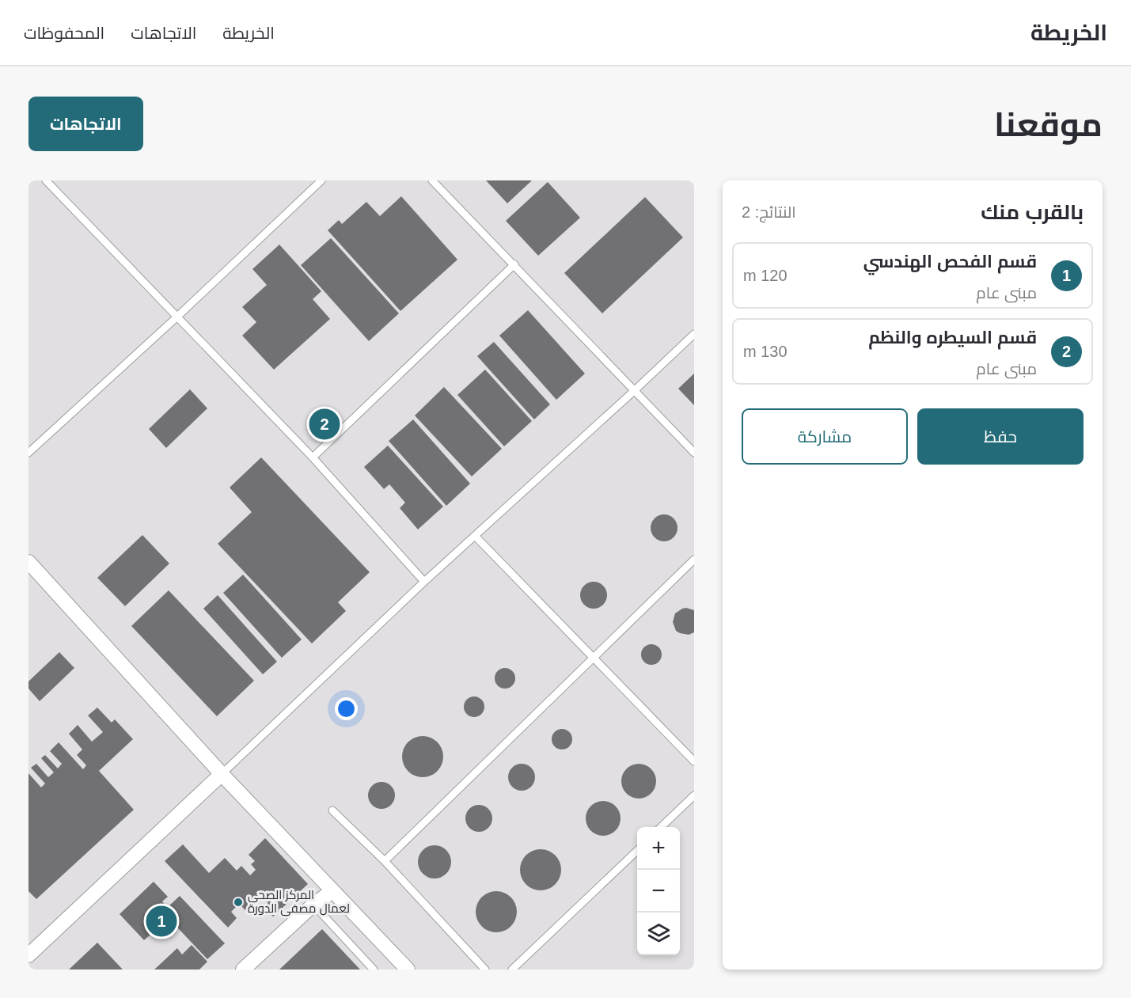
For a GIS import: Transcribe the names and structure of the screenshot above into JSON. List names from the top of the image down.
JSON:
{
  "places": ["المركز الصحي لعمال مصفى الدورة"],
  "page": {
    "header": "الخريطة",
    "nav": ["الخريطة", "الاتجاهات", "المحفوظات"],
    "title": "موقعنا",
    "buttons": [
      "الاتجاهات",
      ["حفظ", "مشاركة"]
    ],
    "heading": ["بالقرب منك", "النتائج: 2"],
    "list": [
      {
        "mark": "1",
        "name": "قسم الفحص الهندسي",
        "note": "مبنى عام",
        "value": "120 m"
      },
      {
        "mark": "2",
        "name": "قسم السيطره والنظم",
        "note": "مبنى عام",
        "value": "130 m"
      }
    ],
    "pins": ["2", "1"],
    "map_buttons": ["+", "−"]
  }
}
